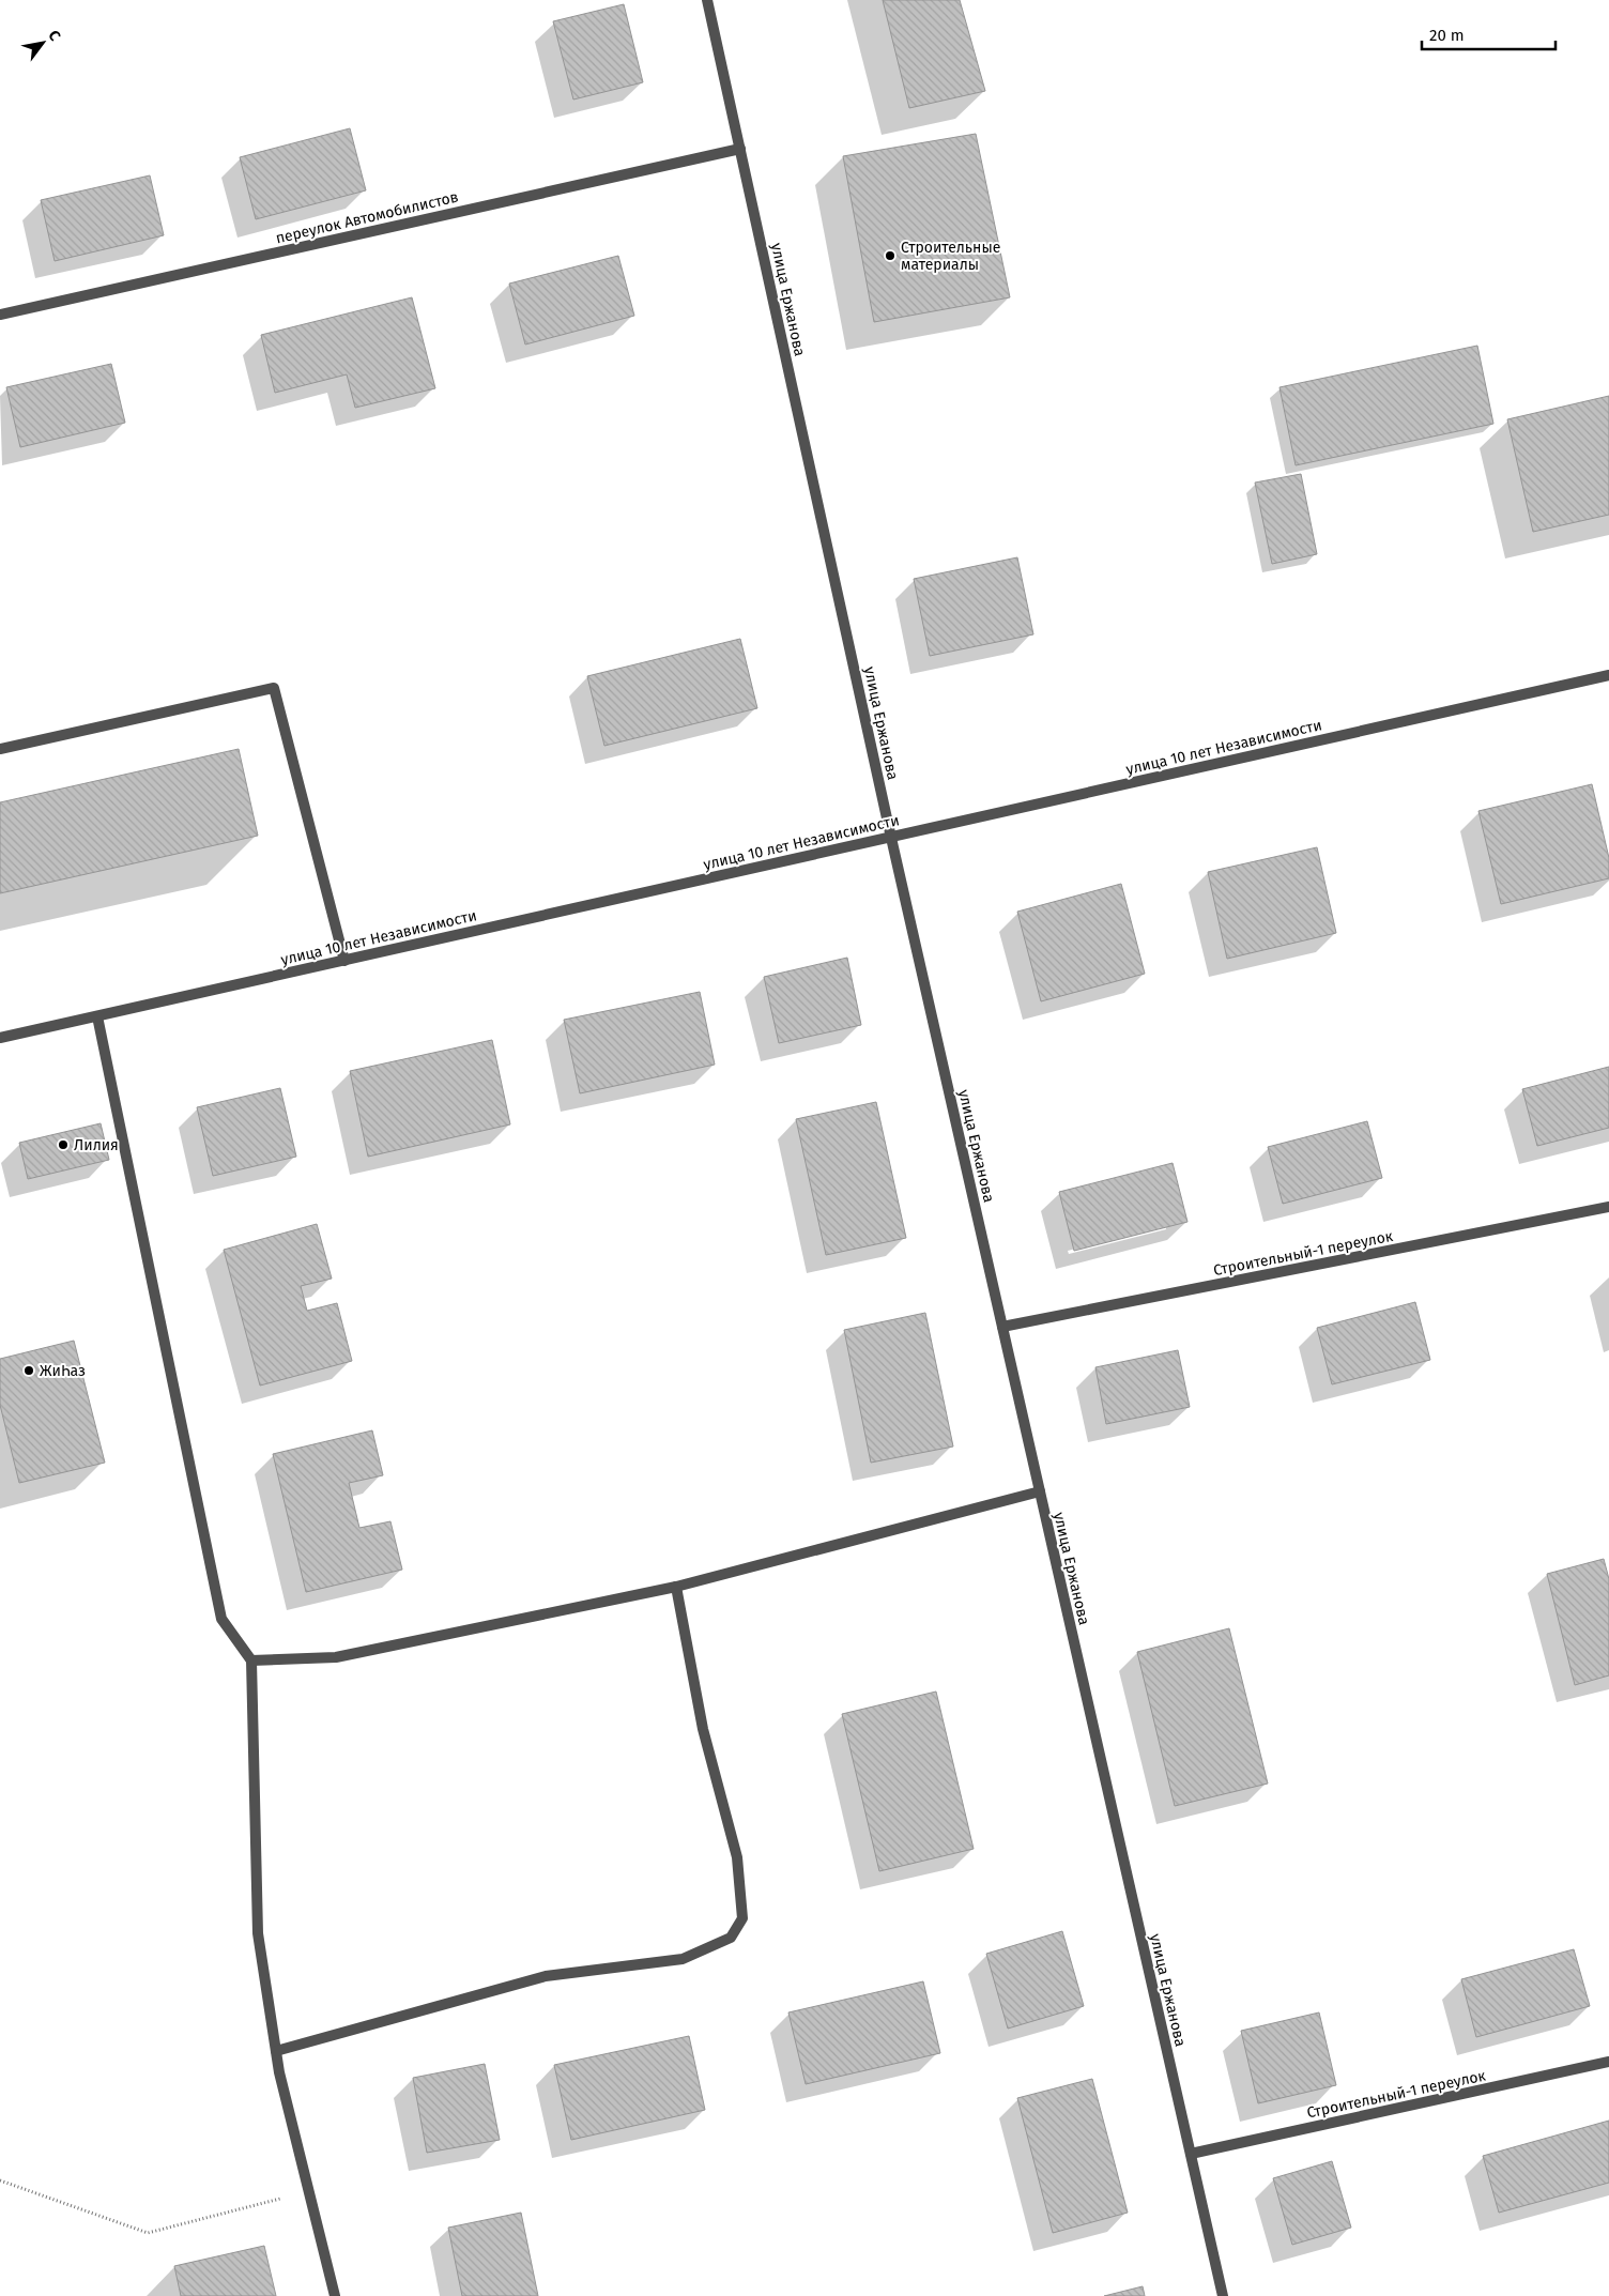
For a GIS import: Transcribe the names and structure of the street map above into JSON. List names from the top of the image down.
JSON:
{
  "streets": {
    "street": [
      "переулок Автомобилистов",
      "улица Ержанова",
      "улица 10 лет Независимости",
      "Строительный-1 переулок"
    ]
  },
  "crossings": [
    ["переулок Автомобилистов", "улица Ержанова"],
    ["улица Ержанова", "улица 10 лет Независимости"],
    ["улица Ержанова", "Строительный-1 переулок"]
  ],
  "places": ["Строительные материалы", "Лилия", "ЖиҺаз"],
  "scale_bar": "20 m",
  "north": "top right"
}
